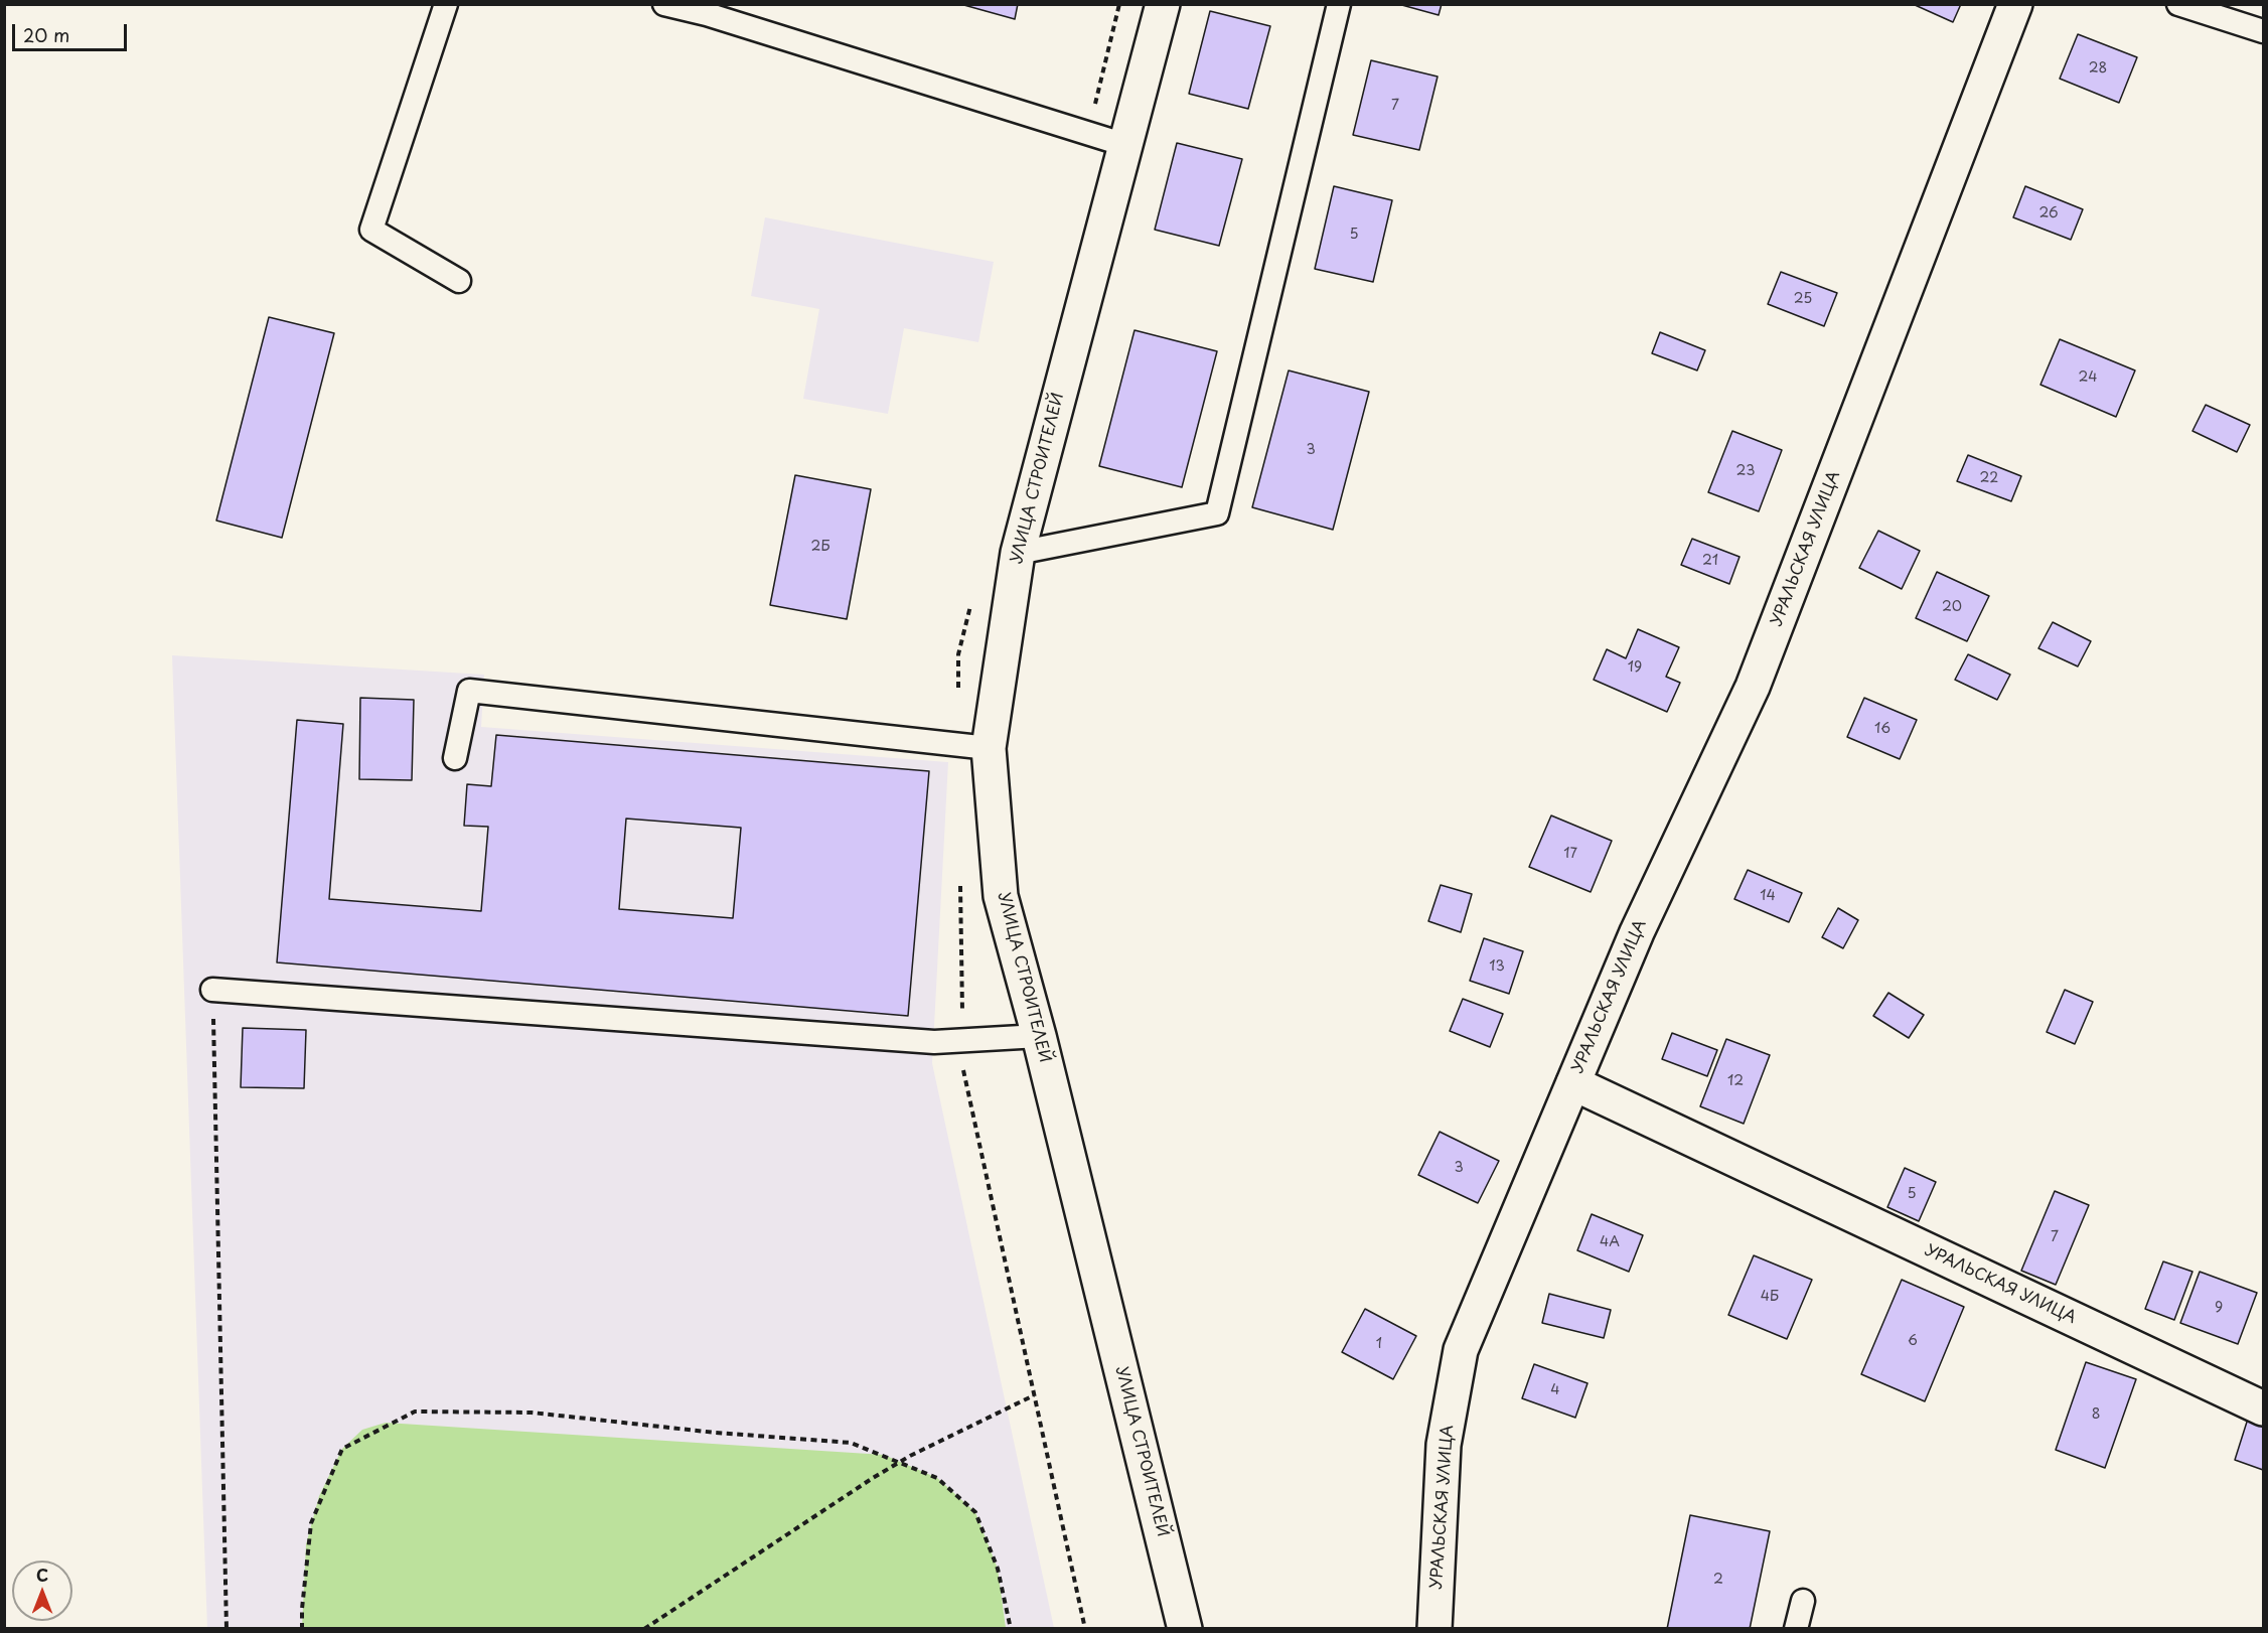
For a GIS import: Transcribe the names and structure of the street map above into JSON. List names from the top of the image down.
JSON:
{
  "streets": {
    "street": ["УЛИЦА СТРОИТЕЛЕЙ", "УРАЛЬСКАЯ УЛИЦА"]
  },
  "house_numbers": [
    "28",
    "7",
    "26",
    "5",
    "25",
    "24",
    "3",
    "23",
    "22",
    "2Б",
    "21",
    "20",
    "19",
    "16",
    "17",
    "14",
    "13",
    "12",
    "3",
    "5",
    "7",
    "4А",
    "4Б",
    "9",
    "6",
    "1",
    "4",
    "8",
    "2"
  ],
  "scale_bar": "20 m",
  "north": "top"
}
